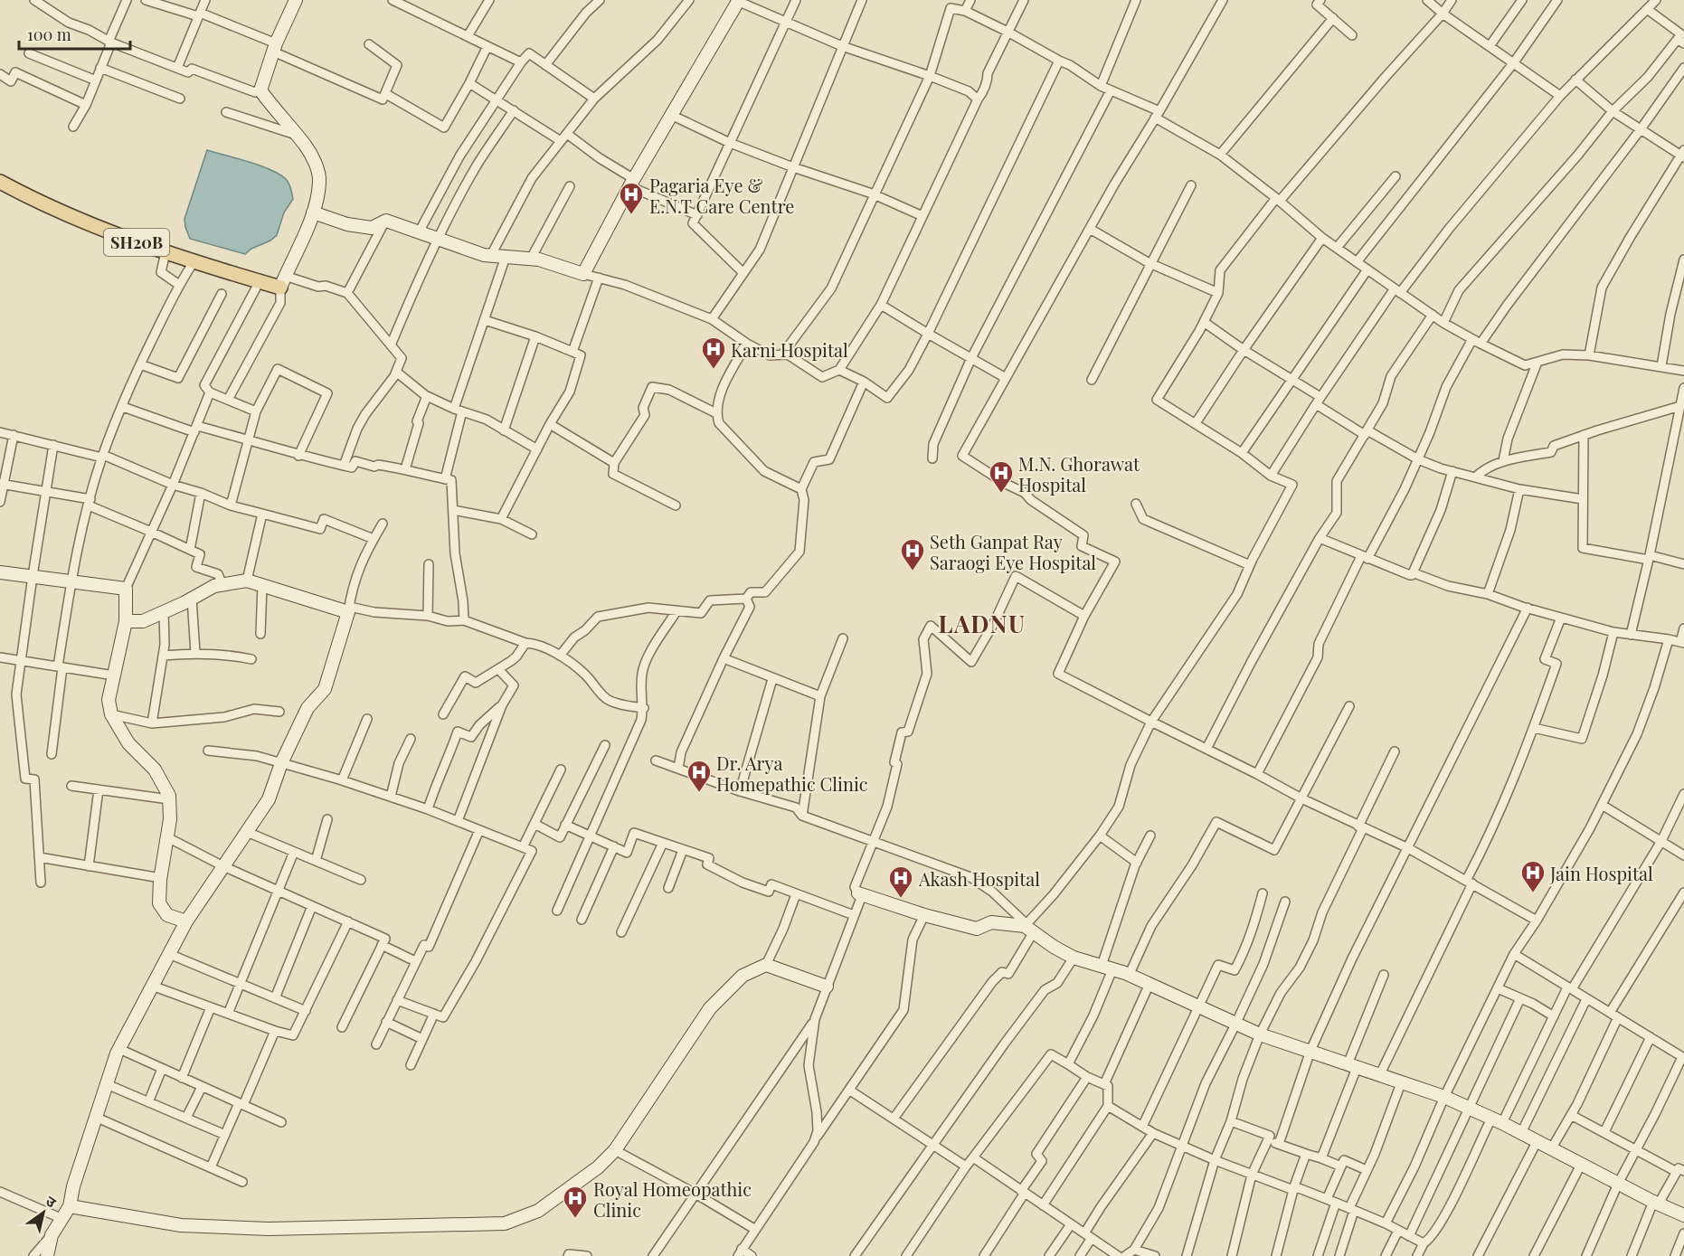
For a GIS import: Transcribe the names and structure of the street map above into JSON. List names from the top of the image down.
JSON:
{
  "streets": {
    "main road": ["SH20B"]
  },
  "districts": ["LADNU"],
  "places": {
    "hospital": [
      "Pagaria Eye & E.N.T Care Centre",
      "Karni Hospital",
      "M.N. Ghorawat Hospital",
      "Seth Ganpat Ray Saraogi Eye Hospital",
      "Dr. Arya Homepathic Clinic",
      "Jain Hospital",
      "Akash Hospital",
      "Royal Homeopathic Clinic"
    ]
  },
  "scale_bar": "100 m",
  "north": "top right"
}
